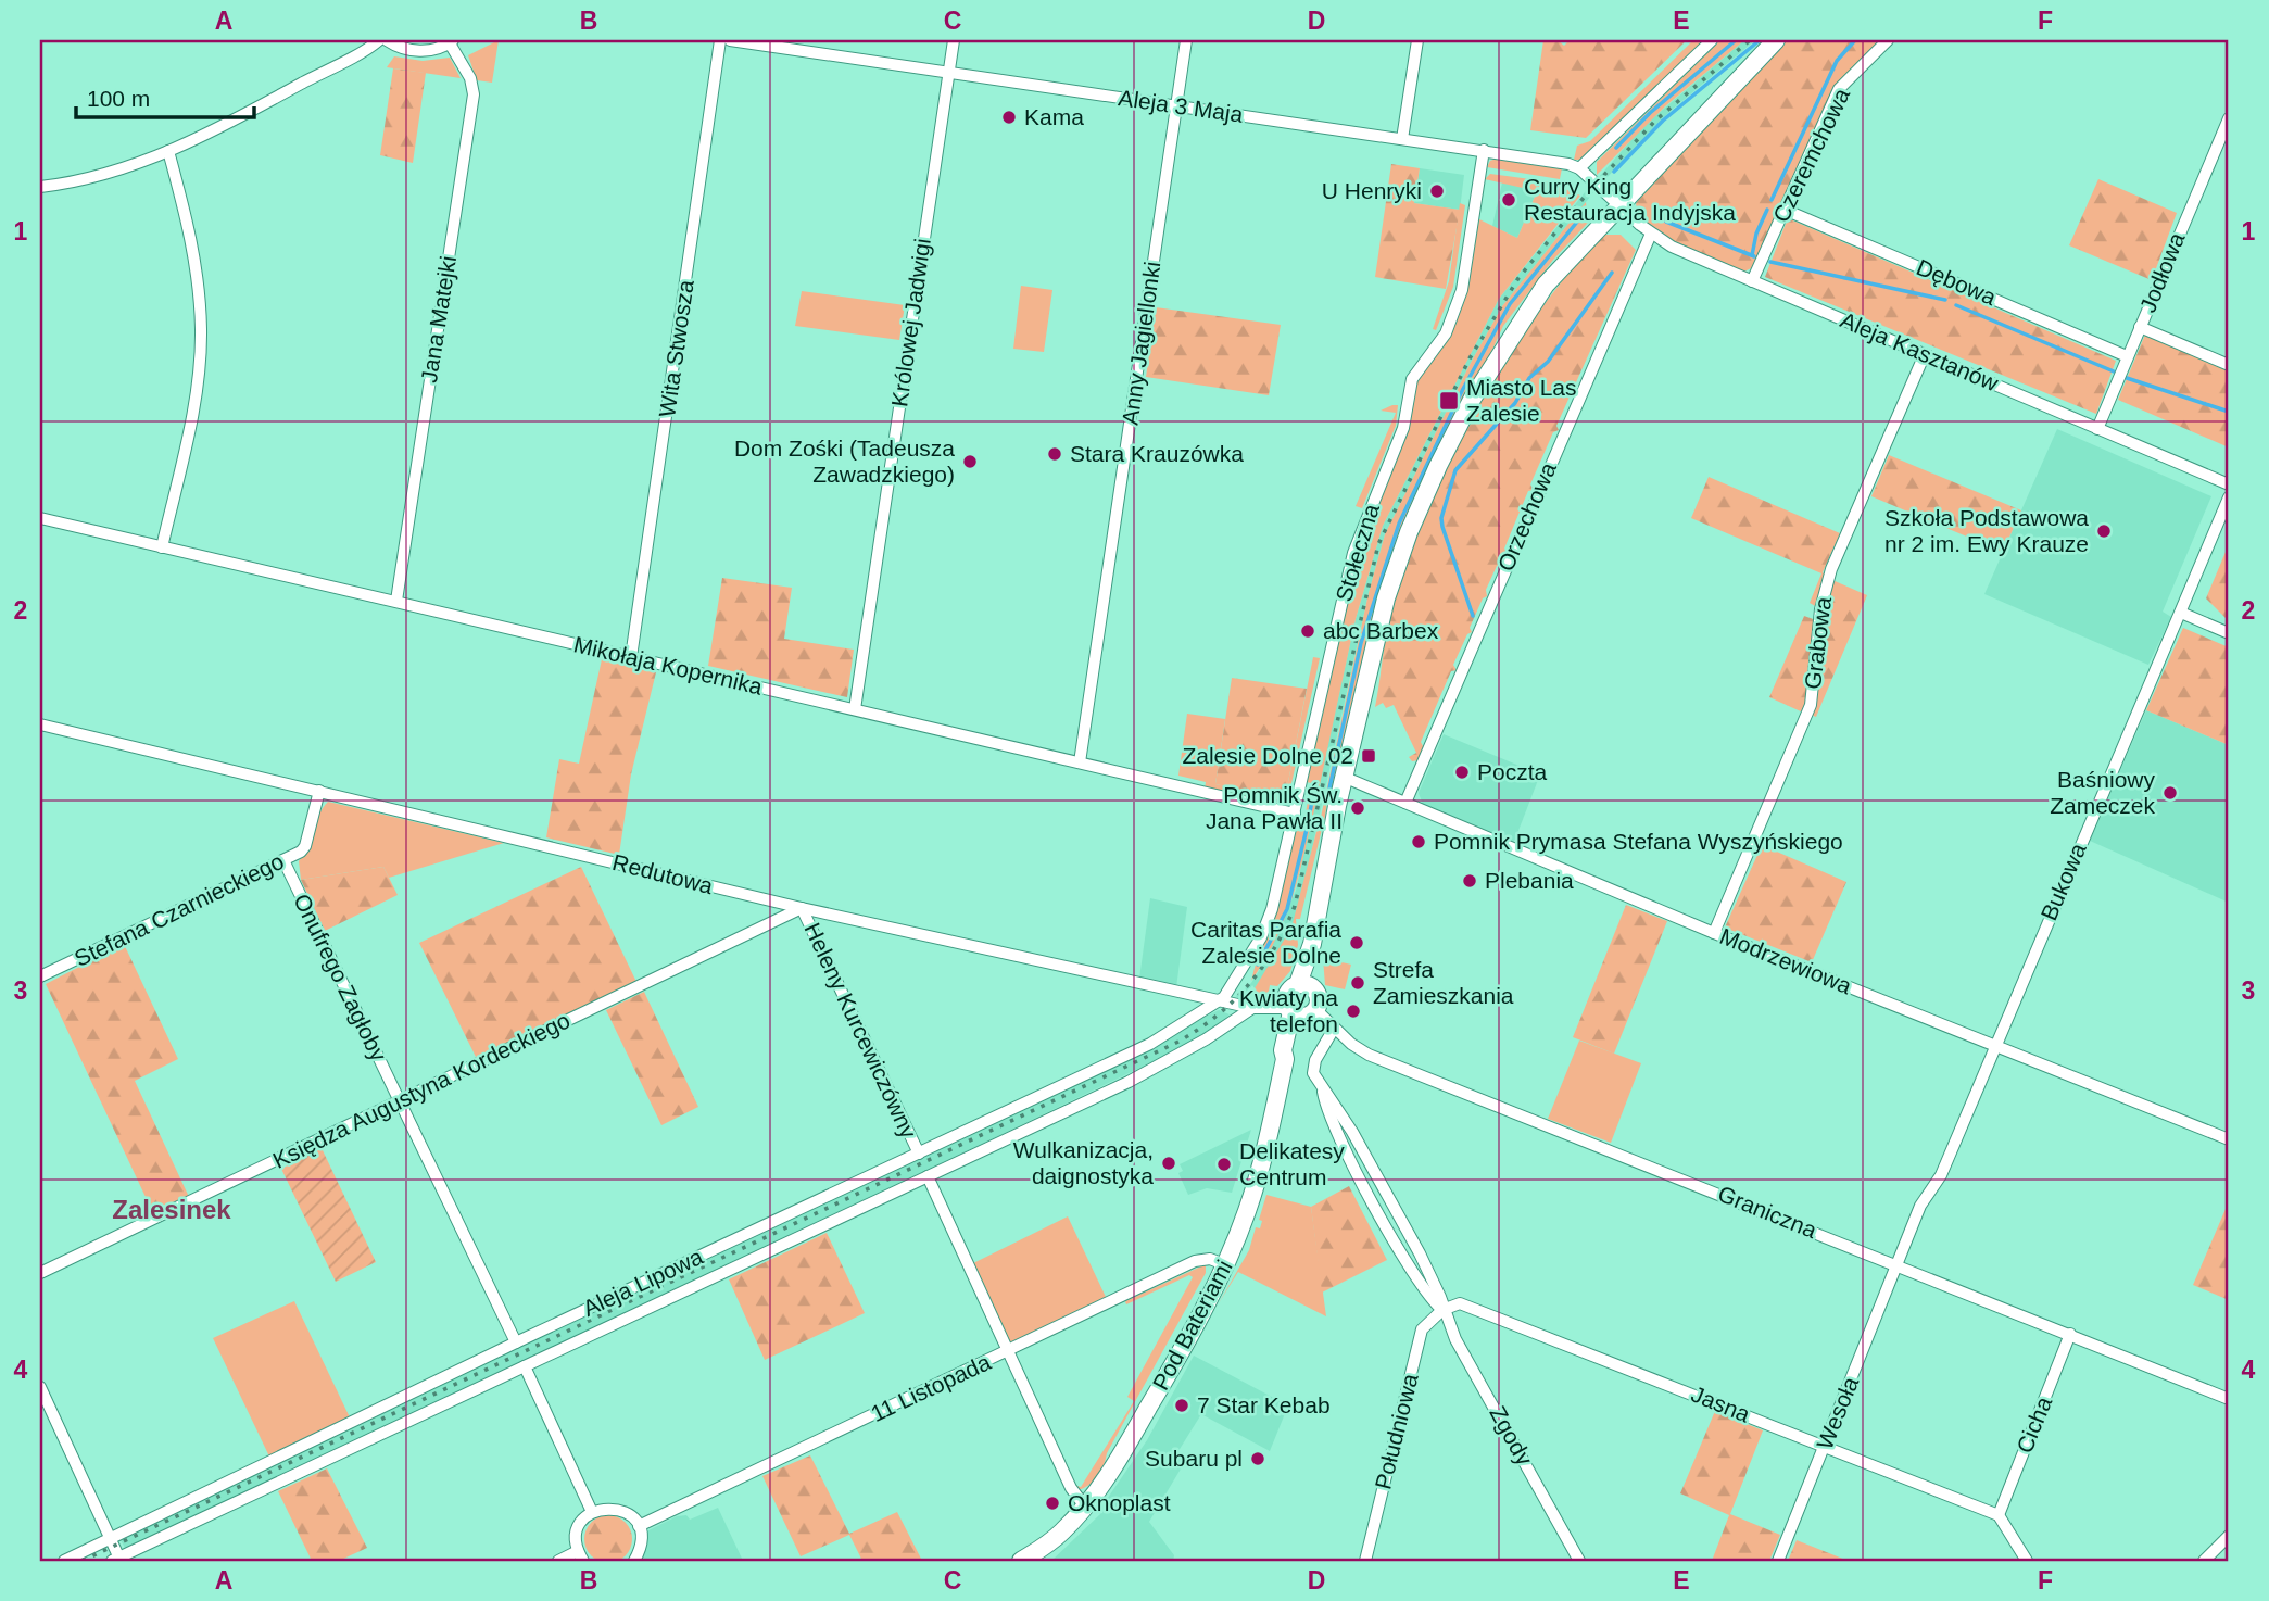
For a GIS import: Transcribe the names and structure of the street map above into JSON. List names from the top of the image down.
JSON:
{
  "streets": {
    "street": [
      "Aleja 3 Maja",
      "Czeremchowa",
      "Jodłowa",
      "Dębowa",
      "Jana Matejki",
      "Królowej Jadwigi",
      "Anny Jagiellonki",
      "Wita Stwosza",
      "Aleja Kasztanów",
      "Orzechowa",
      "Stołeczna",
      "Grabowa",
      "Mikołaja Kopernika",
      "Redutowa",
      "Bukowa",
      "Stefana Czarnieckiego",
      "Modrzewiowa",
      "Onufrego Zagłoby",
      "Heleny Kurcewiczówny",
      "Księdza Augustyna Kordeckiego",
      "Graniczna",
      "Aleja Lipowa",
      "Pod Bateriami",
      "11 Listopada",
      "Jasna",
      "Wesoła",
      "Cicha",
      "Południowa",
      "Zgody"
    ]
  },
  "crossings": [
    ["Aleja 3 Maja", "Królowej Jadwigi"],
    ["Aleja 3 Maja", "Anny Jagiellonki"],
    ["Aleja 3 Maja", "Aleja Kasztanów"],
    ["Aleja 3 Maja", "Stołeczna"],
    ["Czeremchowa", "Dębowa"],
    ["Czeremchowa", "Aleja Kasztanów"],
    ["Jodłowa", "Dębowa"],
    ["Jodłowa", "Aleja Kasztanów"],
    ["Jana Matejki", "Mikołaja Kopernika"],
    ["Królowej Jadwigi", "Mikołaja Kopernika"],
    ["Anny Jagiellonki", "Mikołaja Kopernika"],
    ["Wita Stwosza", "Mikołaja Kopernika"],
    ["Aleja Kasztanów", "Orzechowa"],
    ["Aleja Kasztanów", "Grabowa"],
    ["Orzechowa", "Modrzewiowa"],
    ["Stołeczna", "Mikołaja Kopernika"],
    ["Stołeczna", "Redutowa"],
    ["Stołeczna", "Aleja Lipowa"],
    ["Grabowa", "Modrzewiowa"],
    ["Redutowa", "Stefana Czarnieckiego"],
    ["Redutowa", "Heleny Kurcewiczówny"],
    ["Redutowa", "Księdza Augustyna Kordeckiego"],
    ["Redutowa", "Graniczna"],
    ["Redutowa", "Aleja Lipowa"],
    ["Redutowa", "Pod Bateriami"],
    ["Bukowa", "Modrzewiowa"],
    ["Bukowa", "Graniczna"],
    ["Bukowa", "Wesoła"],
    ["Stefana Czarnieckiego", "Onufrego Zagłoby"],
    ["Onufrego Zagłoby", "Księdza Augustyna Kordeckiego"],
    ["Onufrego Zagłoby", "Aleja Lipowa"],
    ["Heleny Kurcewiczówny", "Księdza Augustyna Kordeckiego"],
    ["Heleny Kurcewiczówny", "Aleja Lipowa"],
    ["Graniczna", "Pod Bateriami"],
    ["Graniczna", "Wesoła"],
    ["Graniczna", "Cicha"],
    ["Graniczna", "Zgody"],
    ["Pod Bateriami", "11 Listopada"],
    ["Jasna", "Wesoła"],
    ["Jasna", "Cicha"],
    ["Jasna", "Południowa"],
    ["Jasna", "Zgody"],
    ["Południowa", "Zgody"]
  ],
  "districts": ["Zalesinek"],
  "places": {
    "other": [
      "Kama",
      "U Henryki",
      "Curry King Restauracja Indyjska",
      "Stara Krauzówka",
      "Dom Zośki (Tadeusza Zawadzkiego)",
      "Szkoła Podstawowa nr 2 im. Ewy Krauze",
      "abc Barbex",
      "Poczta",
      "Baśniowy Zameczek",
      "Pomnik Św. Jana Pawła II",
      "Pomnik Prymasa Stefana Wyszyńskiego",
      "Plebania",
      "Caritas Parafia Zalesie Dolne",
      "Strefa Zamieszkania",
      "Kwiaty na telefon",
      "Wulkanizacja, daignostyka",
      "Delikatesy Centrum",
      "7 Star Kebab",
      "Subaru pl",
      "Oknoplast"
    ],
    "transit": ["Miasto Las Zalesie", "Zalesie Dolne 02"]
  },
  "scale_bar": "100 m",
  "grid": {
    "columns": [
      "A",
      "B",
      "C",
      "D",
      "E",
      "F"
    ],
    "rows": [
      "1",
      "2",
      "3",
      "4"
    ]
  }
}
